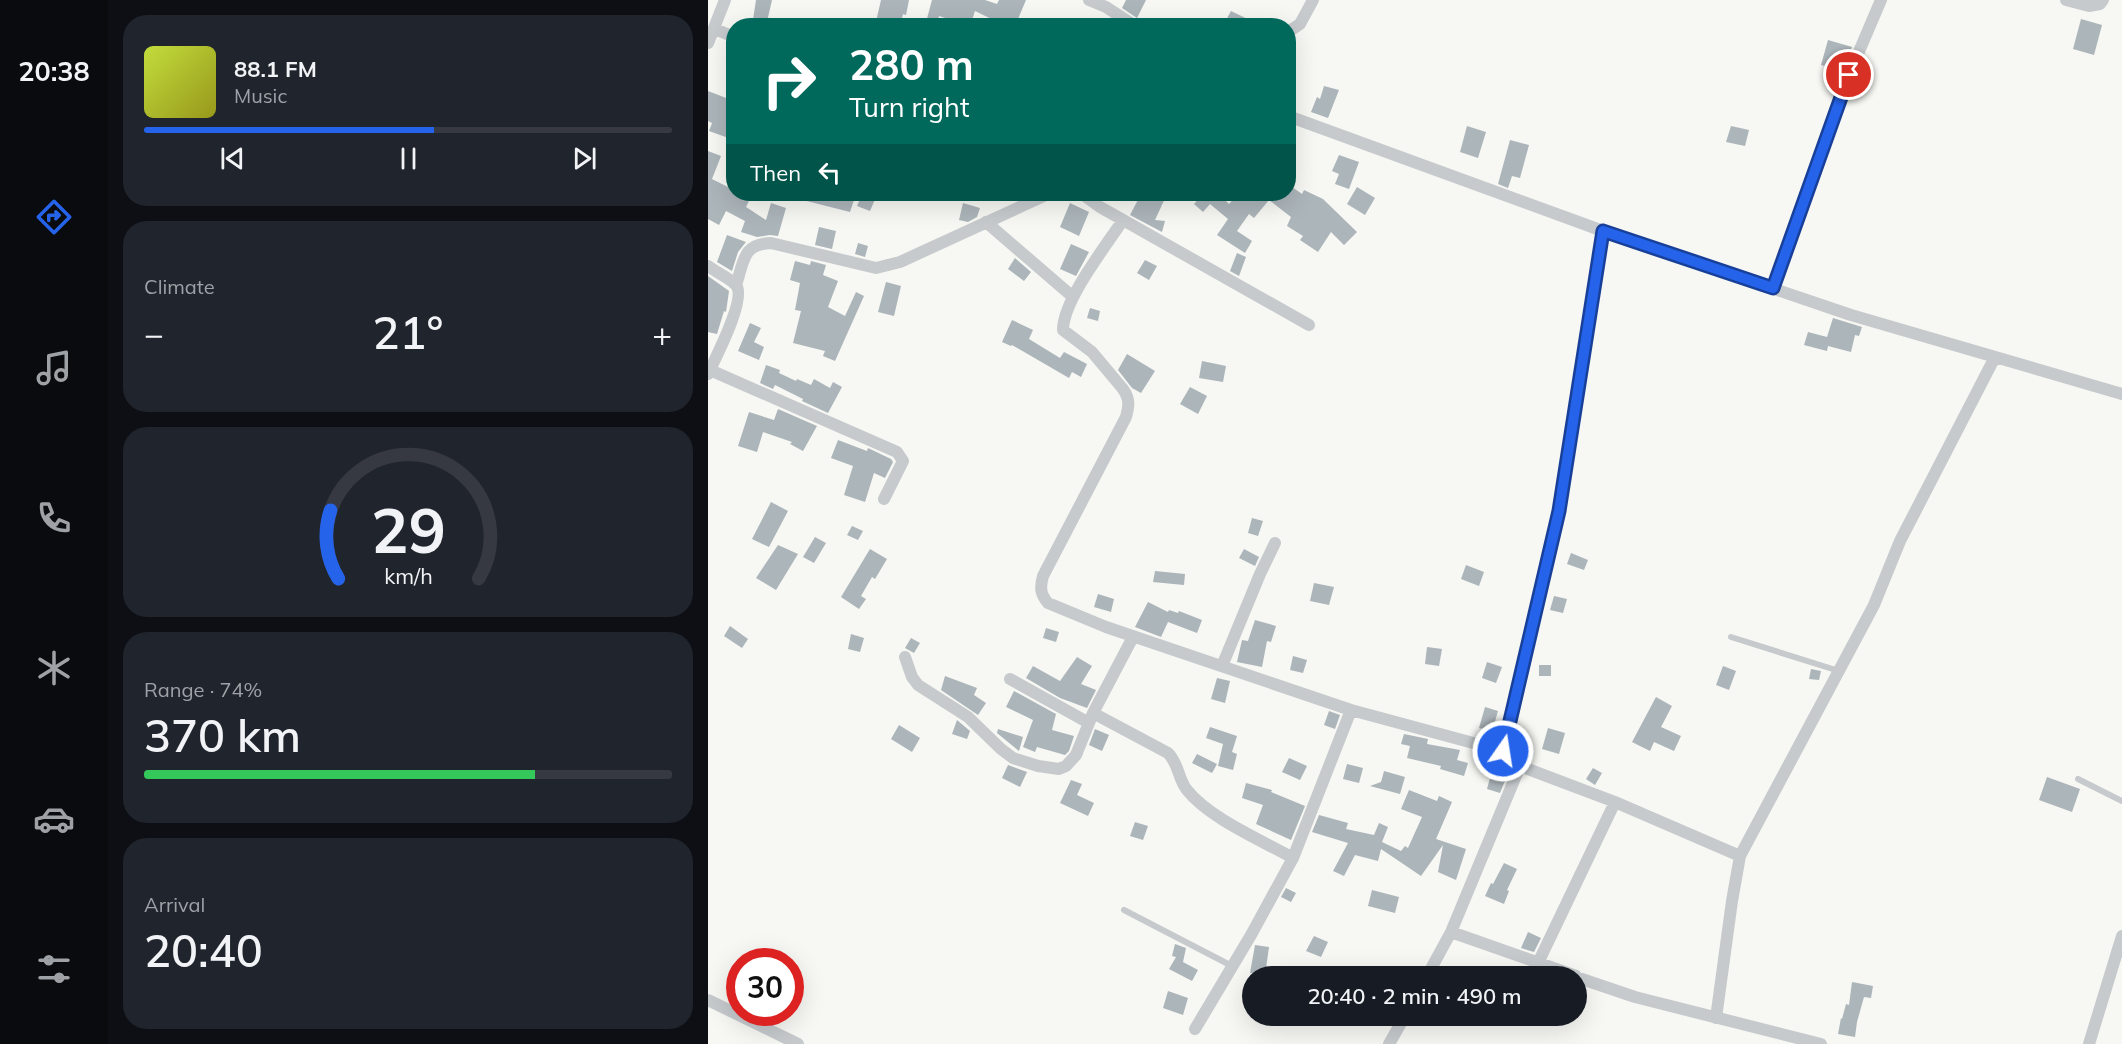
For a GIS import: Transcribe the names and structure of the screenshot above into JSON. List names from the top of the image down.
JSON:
{
  "page": {
    "tabs": "20:38",
    "turn": ["280 m", "Turn right"],
    "song": ["88.1 FM", "Music"],
    "then": "Then",
    "tile": [
      "Climate",
      ["Range · 74%", "370 km"],
      ["Arrival", "20:40"]
    ],
    "heat": ["−", "21°", "+"],
    "limit": "30",
    "trip": "20:40 · 2 min · 490 m",
    "gauge": ["29", "km/h"]
  }
}
